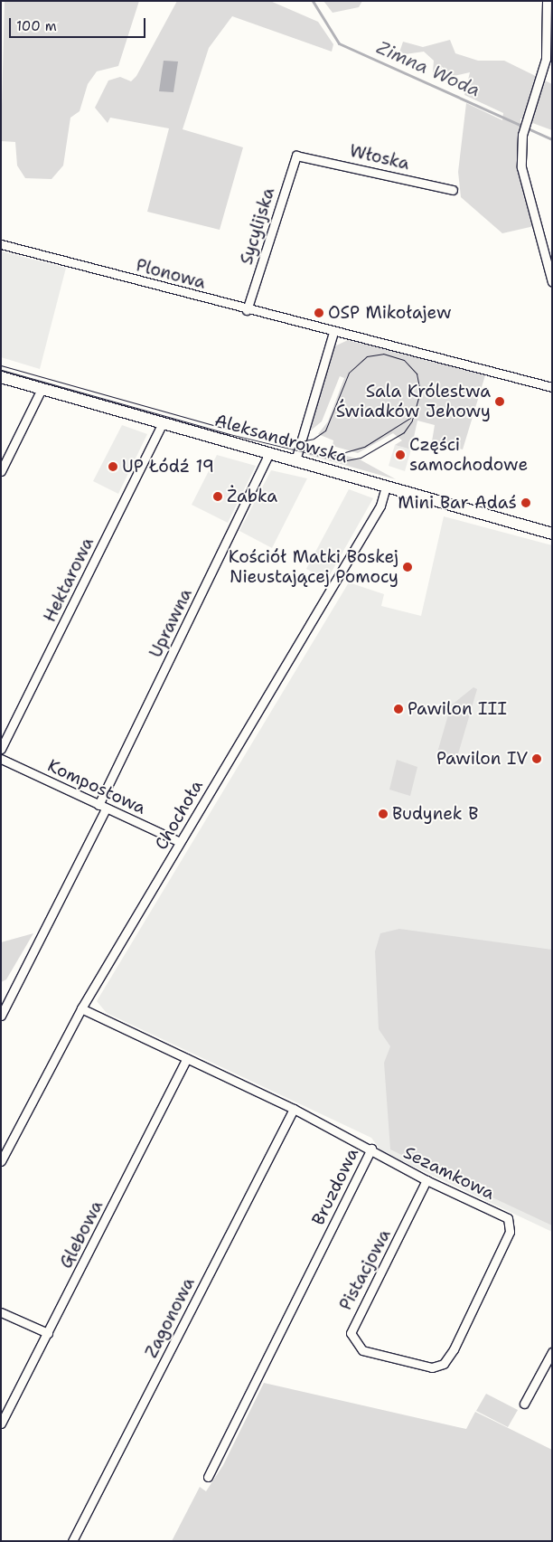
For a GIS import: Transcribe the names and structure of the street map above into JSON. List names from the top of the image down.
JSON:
{
  "streets": {
    "main road": ["Aleksandrowska"],
    "street": [
      "Włoska",
      "Sycylijska",
      "Plonowa",
      "Hektarowa",
      "Uprawna",
      "Kompostowa",
      "Chochoła",
      "Sezamkowa",
      "Bruzdowa",
      "Glebowa",
      "Pistacjowa",
      "Zagonowa"
    ]
  },
  "crossings": [
    ["Włoska", "Sycylijska"],
    ["Sycylijska", "Plonowa"],
    ["Aleksandrowska", "Hektarowa"],
    ["Aleksandrowska", "Uprawna"],
    ["Aleksandrowska", "Chochoła"],
    ["Uprawna", "Kompostowa"],
    ["Kompostowa", "Chochoła"],
    ["Chochoła", "Bruzdowa"],
    ["Sezamkowa", "Bruzdowa"],
    ["Sezamkowa", "Pistacjowa"],
    ["Bruzdowa", "Glebowa"],
    ["Bruzdowa", "Zagonowa"]
  ],
  "water": ["Zimna Woda"],
  "places": [
    "OSP Mikołajew",
    "Sala Królestwa Świadków Jehowy",
    "Części samochodowe",
    "UP Łódź 19",
    "Żabka",
    "Mini Bar Adaś",
    "Kościół Matki Boskej Nieustającej Pomocy",
    "Pawilon III",
    "Pawilon IV",
    "Budynek B"
  ],
  "scale_bar": "100 m"
}
